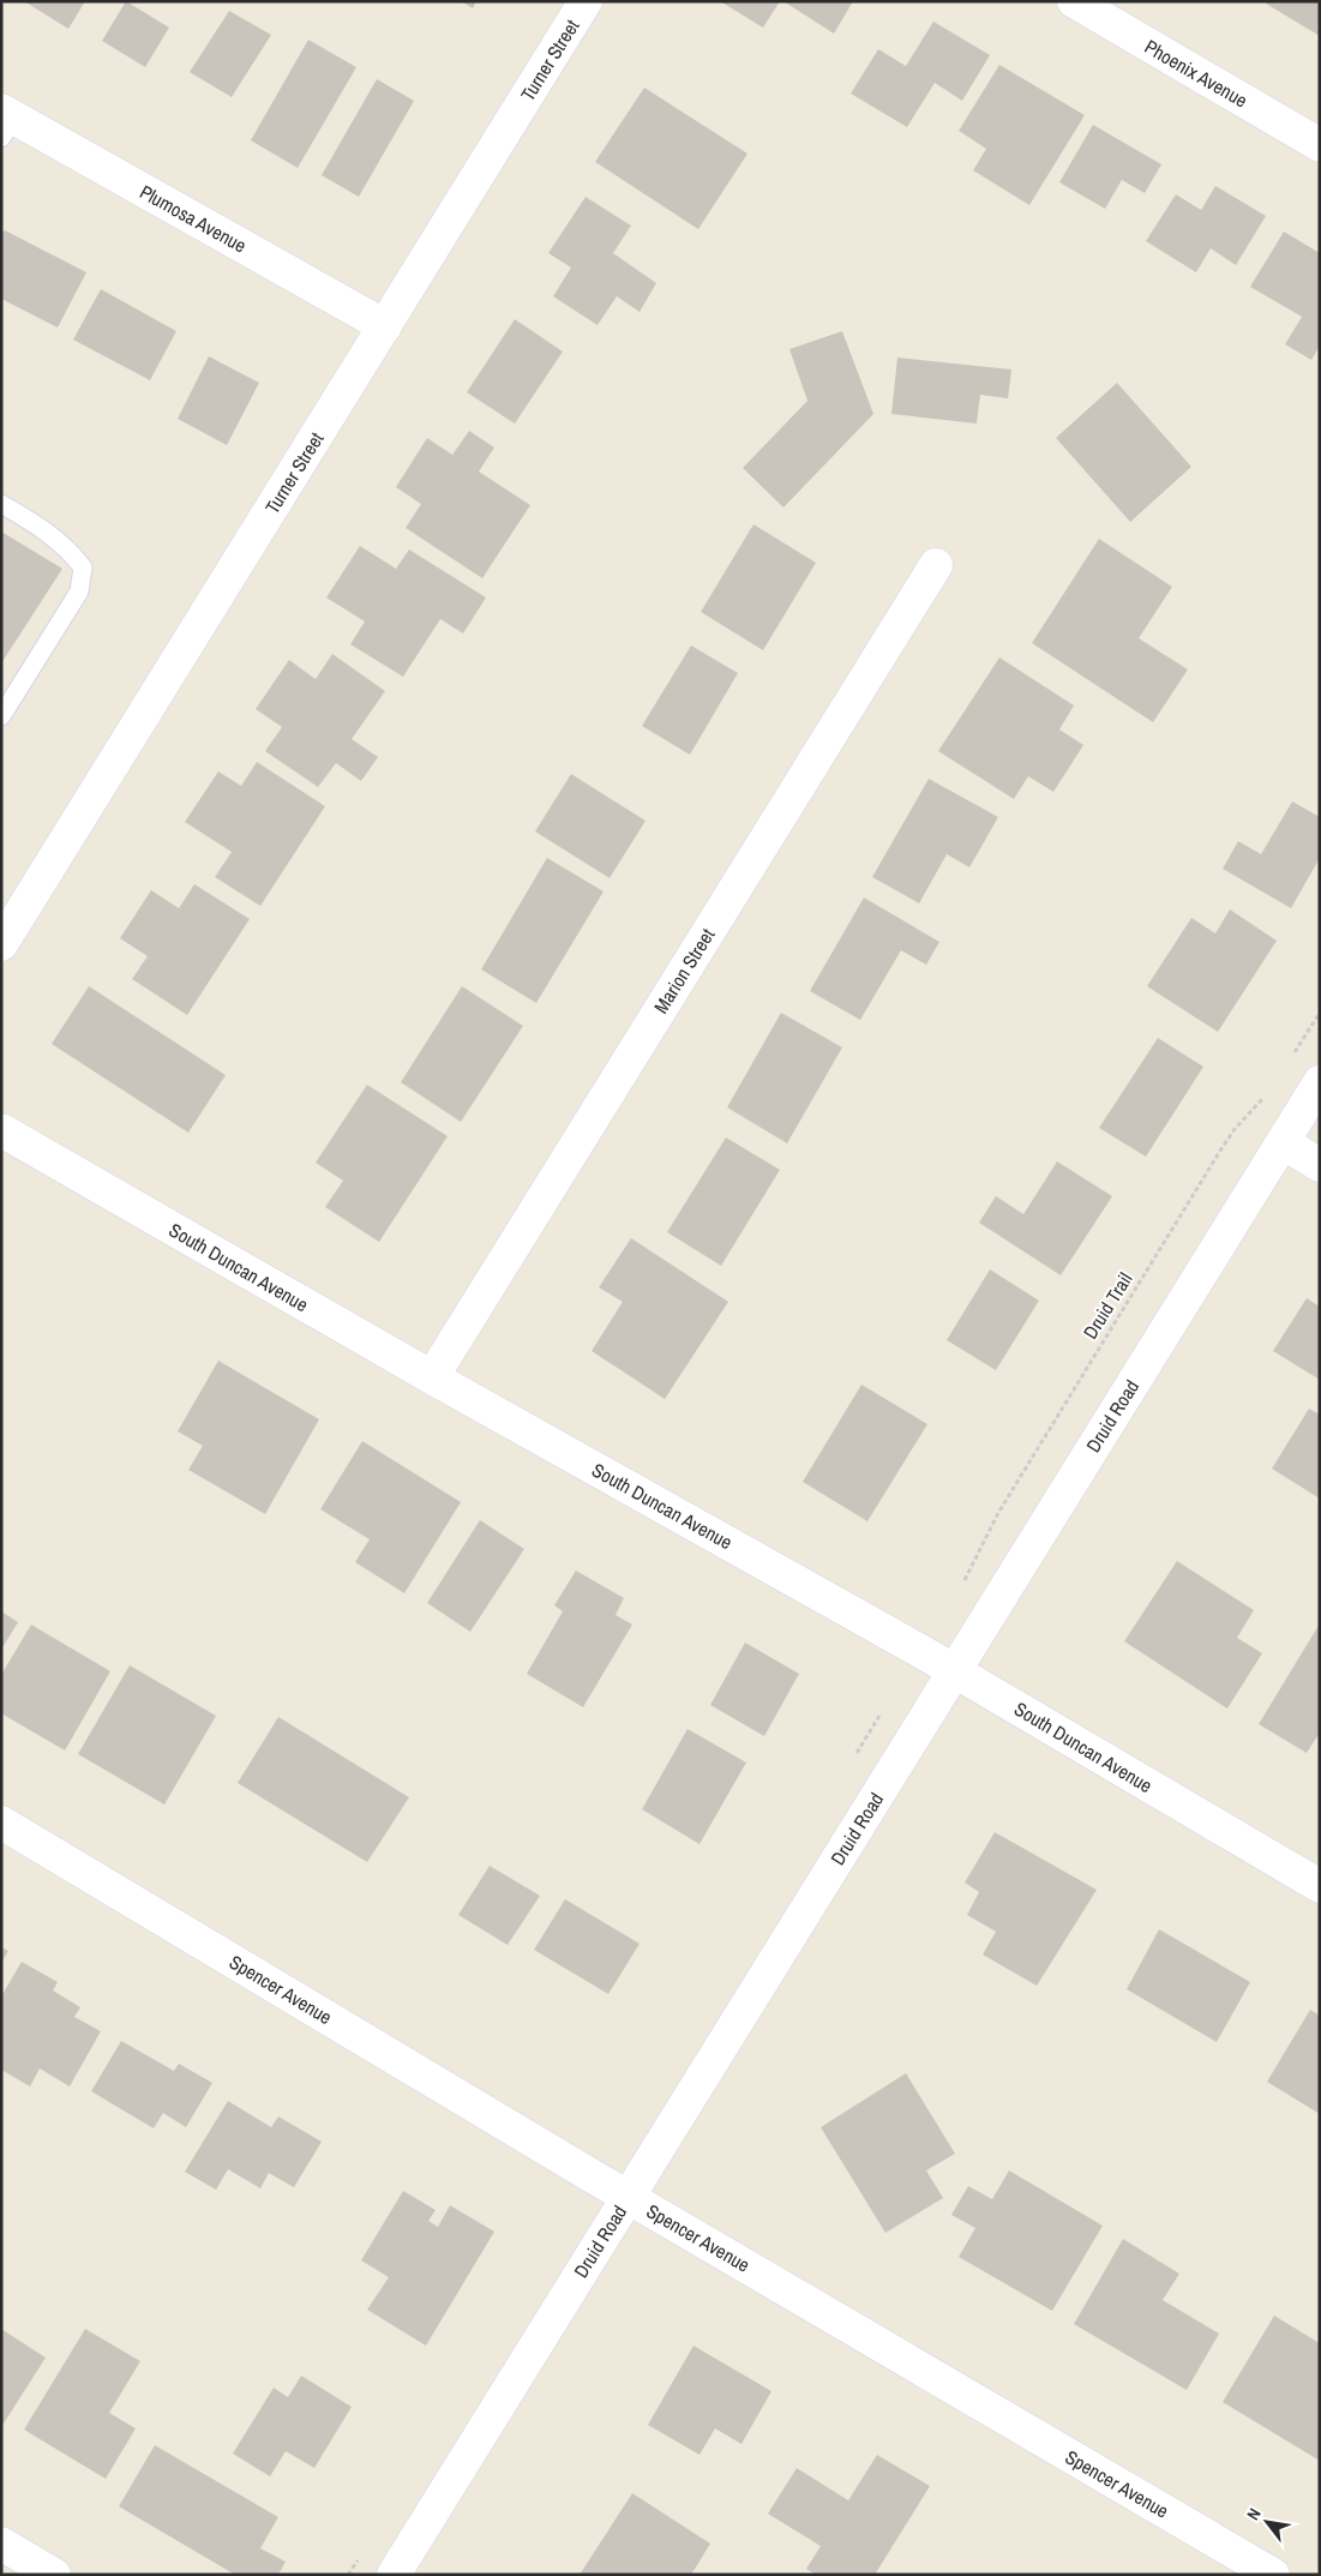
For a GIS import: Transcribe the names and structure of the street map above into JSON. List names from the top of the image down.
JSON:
{
  "streets": {
    "street": [
      "Turner Street",
      "Phoenix Avenue",
      "Plumosa Avenue",
      "Marion Street",
      "South Duncan Avenue",
      "Druid Road",
      "Spencer Avenue"
    ],
    "path": ["Druid Trail"]
  },
  "crossings": [
    ["Turner Street", "Plumosa Avenue"],
    ["Marion Street", "South Duncan Avenue"],
    ["South Duncan Avenue", "Druid Road"],
    ["Druid Road", "Spencer Avenue"]
  ],
  "north": "top left"
}
